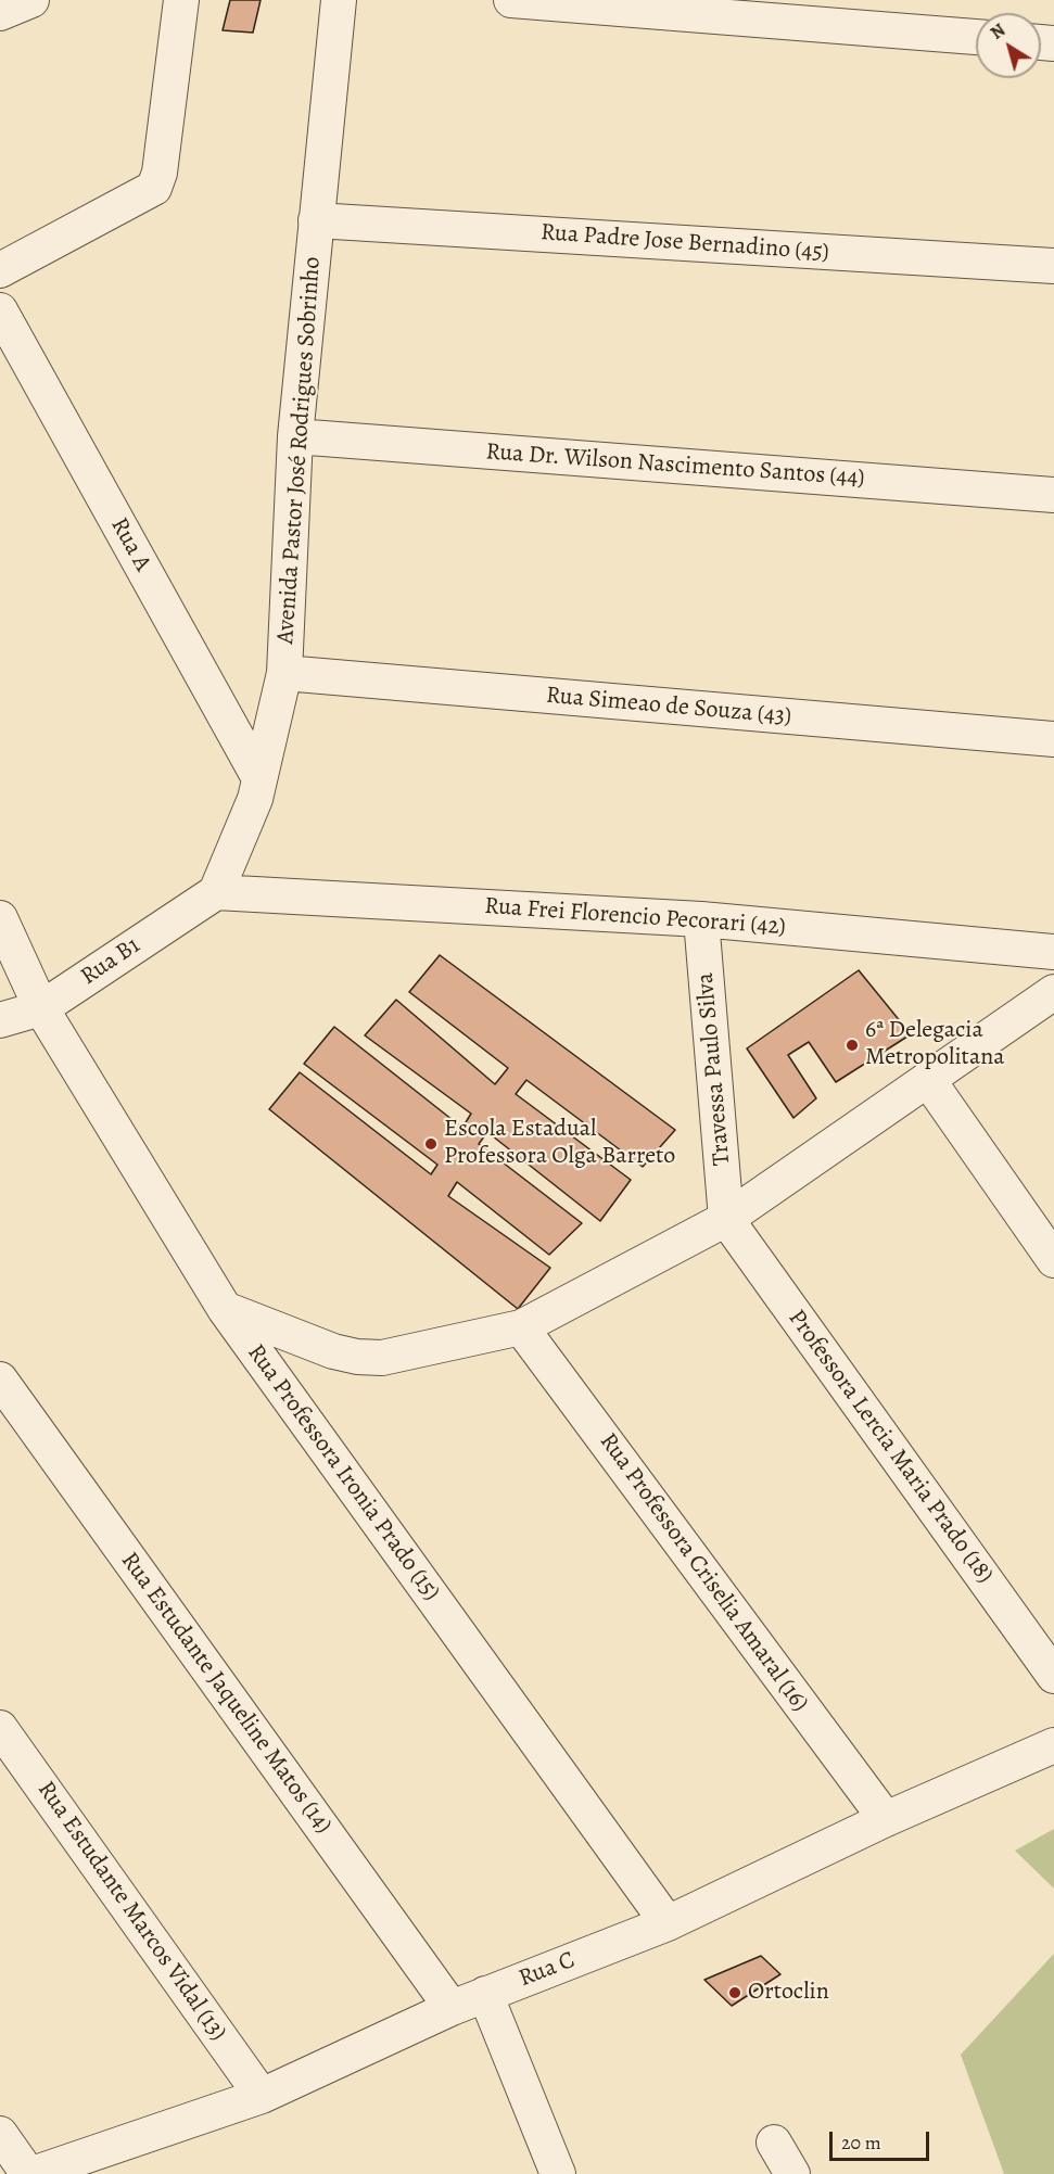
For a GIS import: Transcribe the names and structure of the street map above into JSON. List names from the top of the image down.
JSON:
{
  "streets": {
    "street": [
      "Rua Padre Jose Bernadino (45)",
      "Avenida Pastor José Rodrigues Sobrinho",
      "Rua Dr. Wilson Nascimento Santos (44)",
      "Rua A",
      "Rua Simeao de Souza (43)",
      "Rua Frei Florencio Pecorari (42)",
      "Rua B1",
      "Travessa Paulo Silva",
      "Professora Lercia Maria Prado (18)",
      "Rua Professora Ironia Prado (15)",
      "Rua Professora Criselia Amaral (16)",
      "Rua Estudante Jaqueline Matos (14)",
      "Rua Estudante Marcos Vidal (13)",
      "Rua C"
    ]
  },
  "crossings": [
    ["Rua Padre Jose Bernadino (45)", "Avenida Pastor José Rodrigues Sobrinho"],
    ["Avenida Pastor José Rodrigues Sobrinho", "Rua Dr. Wilson Nascimento Santos (44)"],
    ["Avenida Pastor José Rodrigues Sobrinho", "Rua A"],
    ["Avenida Pastor José Rodrigues Sobrinho", "Rua Simeao de Souza (43)"],
    ["Avenida Pastor José Rodrigues Sobrinho", "Rua Frei Florencio Pecorari (42)"],
    ["Avenida Pastor José Rodrigues Sobrinho", "Rua B1"],
    ["Rua Frei Florencio Pecorari (42)", "Rua B1"],
    ["Rua Frei Florencio Pecorari (42)", "Travessa Paulo Silva"],
    ["Rua B1", "Rua Professora Ironia Prado (15)"],
    ["Travessa Paulo Silva", "Professora Lercia Maria Prado (18)"],
    ["Rua Professora Ironia Prado (15)", "Rua C"],
    ["Rua Professora Criselia Amaral (16)", "Rua C"],
    ["Rua Estudante Jaqueline Matos (14)", "Rua C"],
    ["Rua Estudante Marcos Vidal (13)", "Rua C"]
  ],
  "places": ["6ª Delegacia Metropolitana", "Escola Estadual Professora Olga Barreto", "Ortoclin"],
  "scale_bar": "20 m",
  "north": "top left"
}
